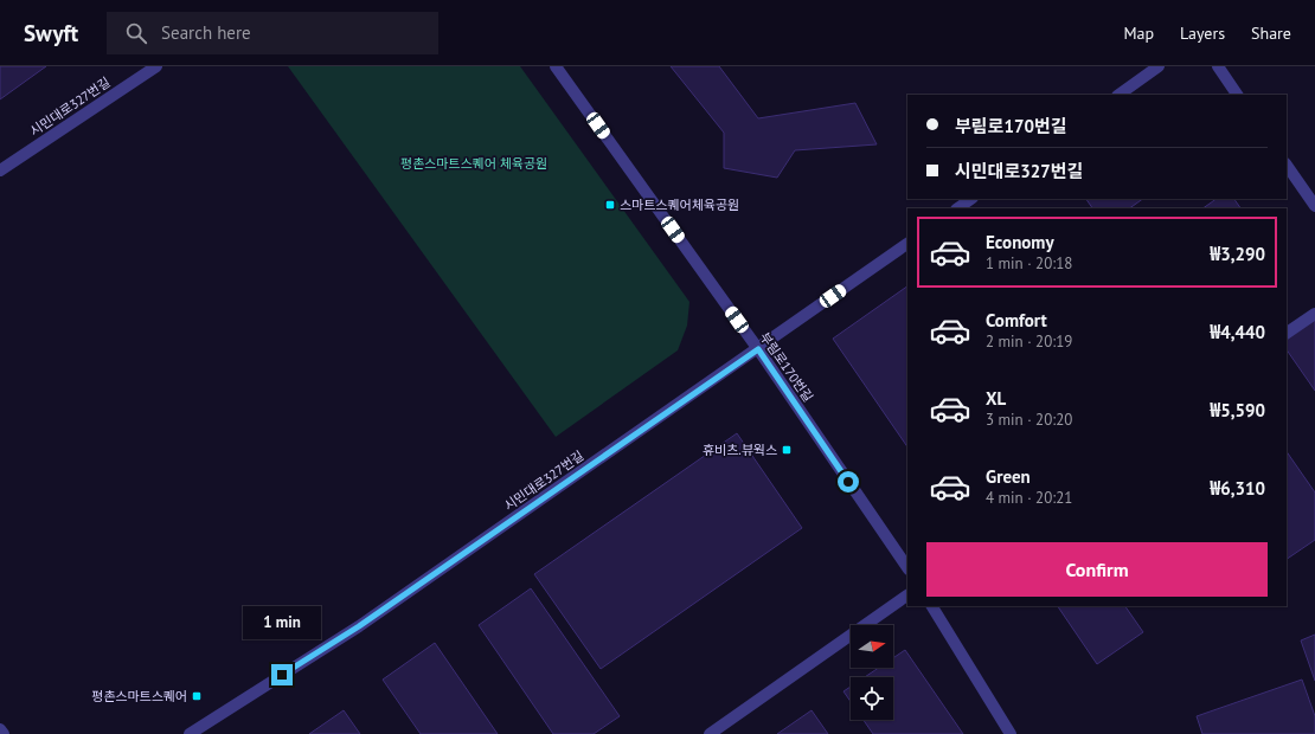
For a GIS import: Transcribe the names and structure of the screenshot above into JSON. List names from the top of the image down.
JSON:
{
  "streets": {
    "street": ["시민대로327번길", "부림로170번길"]
  },
  "crossings": [
    ["시민대로327번길", "부림로170번길"]
  ],
  "parks": ["평촌스마트스퀘어 체육공원"],
  "places": {
    "transit": ["스마트스퀘어체육공원", "휴비츠.뷰웍스", "평촌스마트스퀘어"]
  },
  "north": "right",
  "page": {
    "header": "Swyft",
    "search": "Search here",
    "nav": ["Map", "Layers", "Share"],
    "banner": ["부림로170번길", "시민대로327번길"],
    "list": [
      {
        "name": "Economy",
        "note": "1 min · 20:18",
        "value": "₩3,290"
      },
      {
        "name": "Comfort",
        "note": "2 min · 20:19",
        "value": "₩4,440"
      },
      {
        "name": "XL",
        "note": "3 min · 20:20",
        "value": "₩5,590"
      },
      {
        "name": "Green",
        "note": "4 min · 20:21",
        "value": "₩6,310"
      }
    ],
    "buttons": "Confirm",
    "bubble": "1 min"
  }
}
